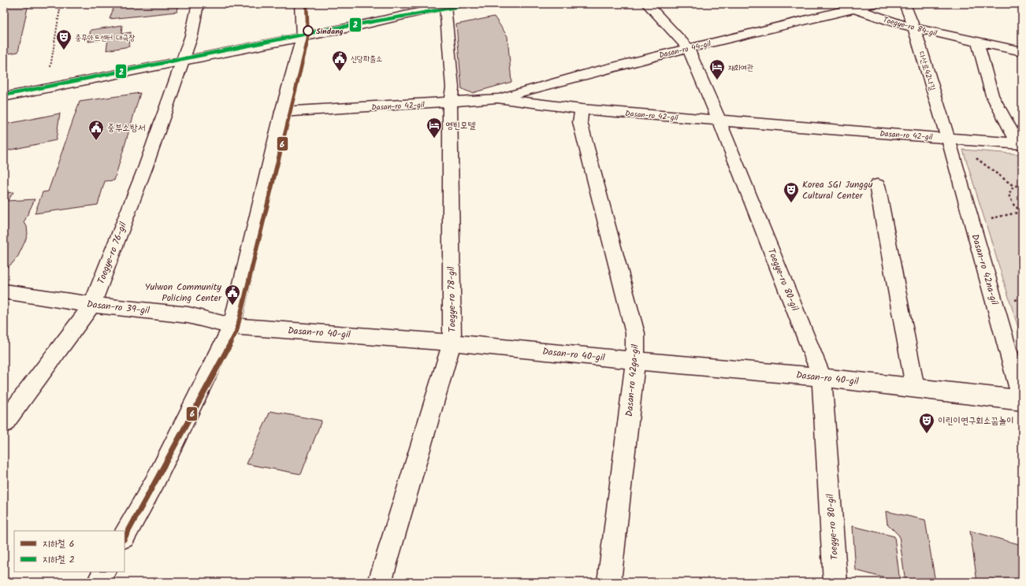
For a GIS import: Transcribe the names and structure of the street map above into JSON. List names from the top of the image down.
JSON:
{
  "streets": {
    "street": [
      "Toegye-ro 84-gil",
      "Dasan-ro 44-gil",
      "다산로42나길",
      "Dasan-ro 42-gil",
      "Toegye-ro 76-gil",
      "Dasan-ro 42na-gil",
      "Toegye-ro 80-gil",
      "Toegye-ro 78-gil",
      "Dasan-ro 39-gil",
      "Dasan-ro 40-gil",
      "Dasan-ro 42ga-gil"
    ]
  },
  "crossings": [
    ["Toegye-ro 84-gil", "Dasan-ro 44-gil"],
    ["Toegye-ro 84-gil", "다산로42나길"],
    ["Dasan-ro 44-gil", "Dasan-ro 42-gil"],
    ["Dasan-ro 44-gil", "Toegye-ro 80-gil"],
    ["다산로42나길", "Dasan-ro 42-gil"],
    ["다산로42나길", "Dasan-ro 42na-gil"],
    ["Dasan-ro 42-gil", "Dasan-ro 42na-gil"],
    ["Dasan-ro 42-gil", "Toegye-ro 80-gil"],
    ["Dasan-ro 42-gil", "Toegye-ro 78-gil"],
    ["Dasan-ro 42-gil", "Dasan-ro 42ga-gil"],
    ["Toegye-ro 76-gil", "Dasan-ro 39-gil"],
    ["Dasan-ro 42na-gil", "Dasan-ro 40-gil"],
    ["Toegye-ro 80-gil", "Dasan-ro 40-gil"],
    ["Toegye-ro 78-gil", "Dasan-ro 40-gil"],
    ["Dasan-ro 39-gil", "Dasan-ro 40-gil"],
    ["Dasan-ro 40-gil", "Dasan-ro 42ga-gil"]
  ],
  "places": {
    "other": ["Sindang"],
    "theatre": ["충무아트센터 대극장", "Korea SGI Junggu Cultural Center", "이린이연구회소꿉놀이"],
    "public building": ["신당파출소", "중부소방서", "Yulwon Community Policing Center"],
    "hotel": ["재화여관", "영빈모텔"]
  },
  "lines": ["metro line 6", "metro line 2"],
  "legend": ["지하철 6", "지하철 2"]
}
